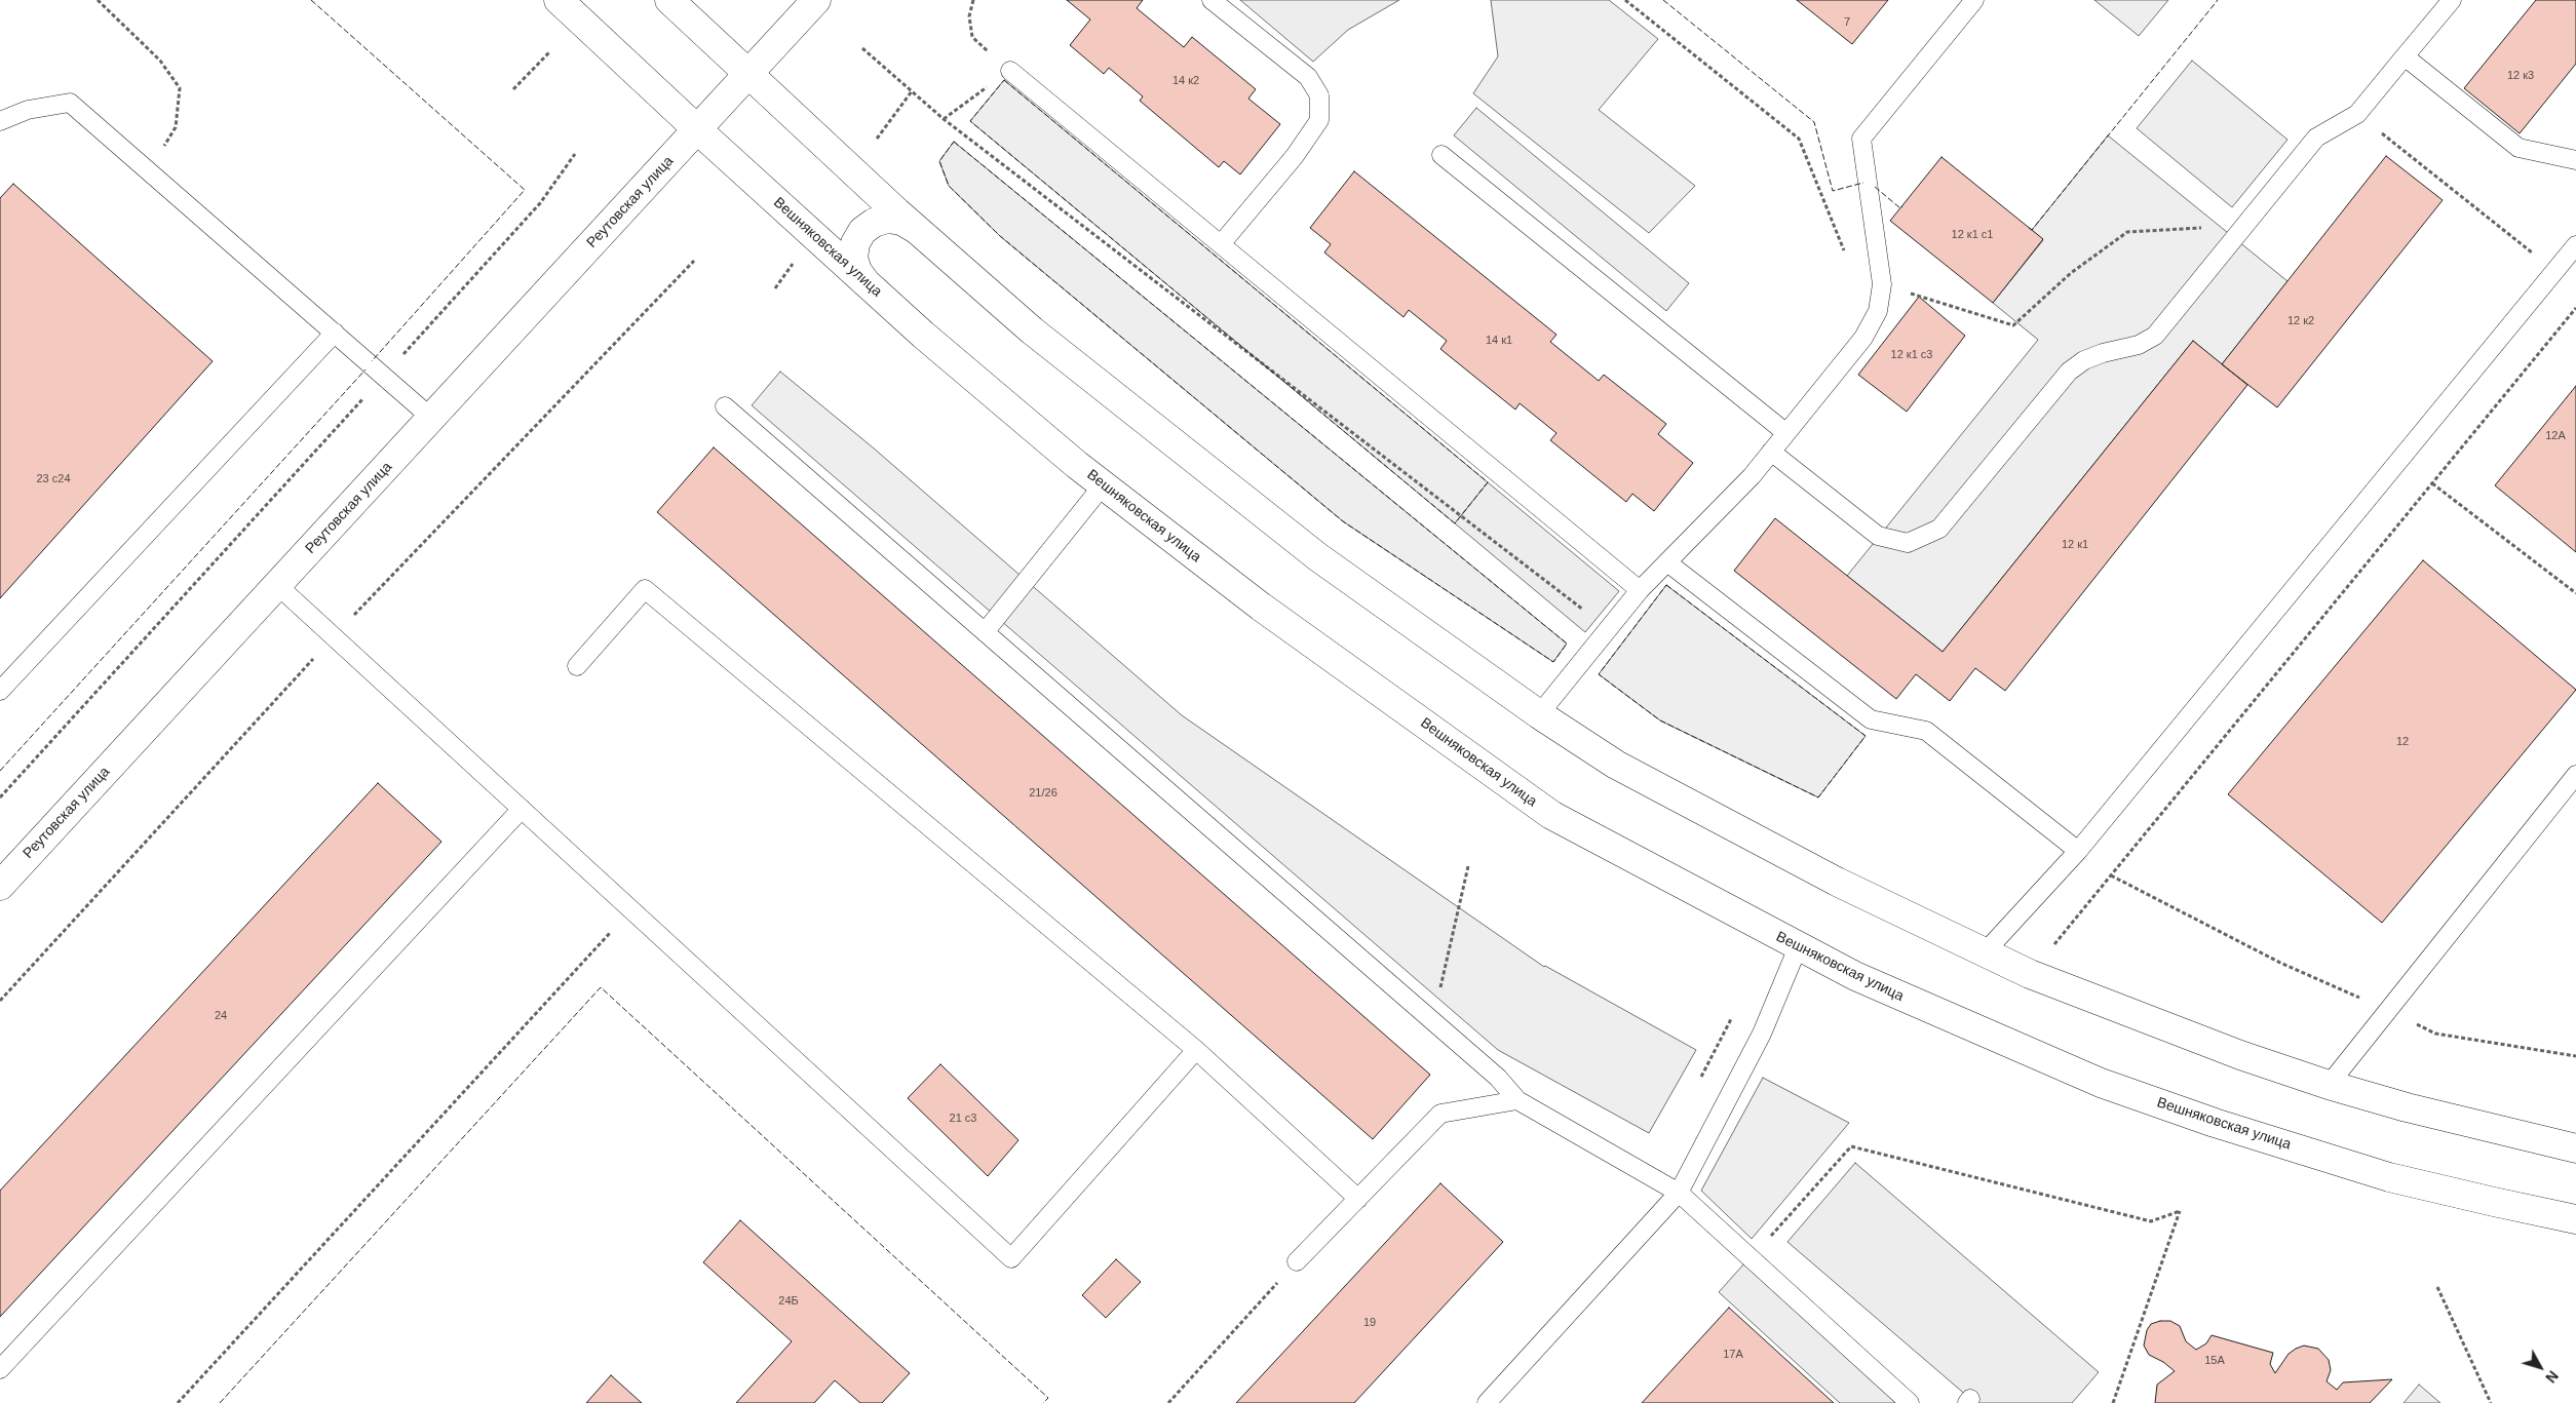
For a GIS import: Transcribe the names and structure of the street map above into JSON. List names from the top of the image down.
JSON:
{
  "streets": {
    "main road": ["Реутовская улица", "Вешняковская улица"]
  },
  "crossings": [
    ["Реутовская улица", "Вешняковская улица"]
  ],
  "house_numbers": [
    "7",
    "12 к3",
    "14 к2",
    "12 к1 с1",
    "12 к2",
    "14 к1",
    "12 к1 с3",
    "12А",
    "23 с24",
    "12 к1",
    "12",
    "21/26",
    "24",
    "21 с3",
    "24Б",
    "19",
    "17А",
    "15А"
  ],
  "north": "bottom right"
}
